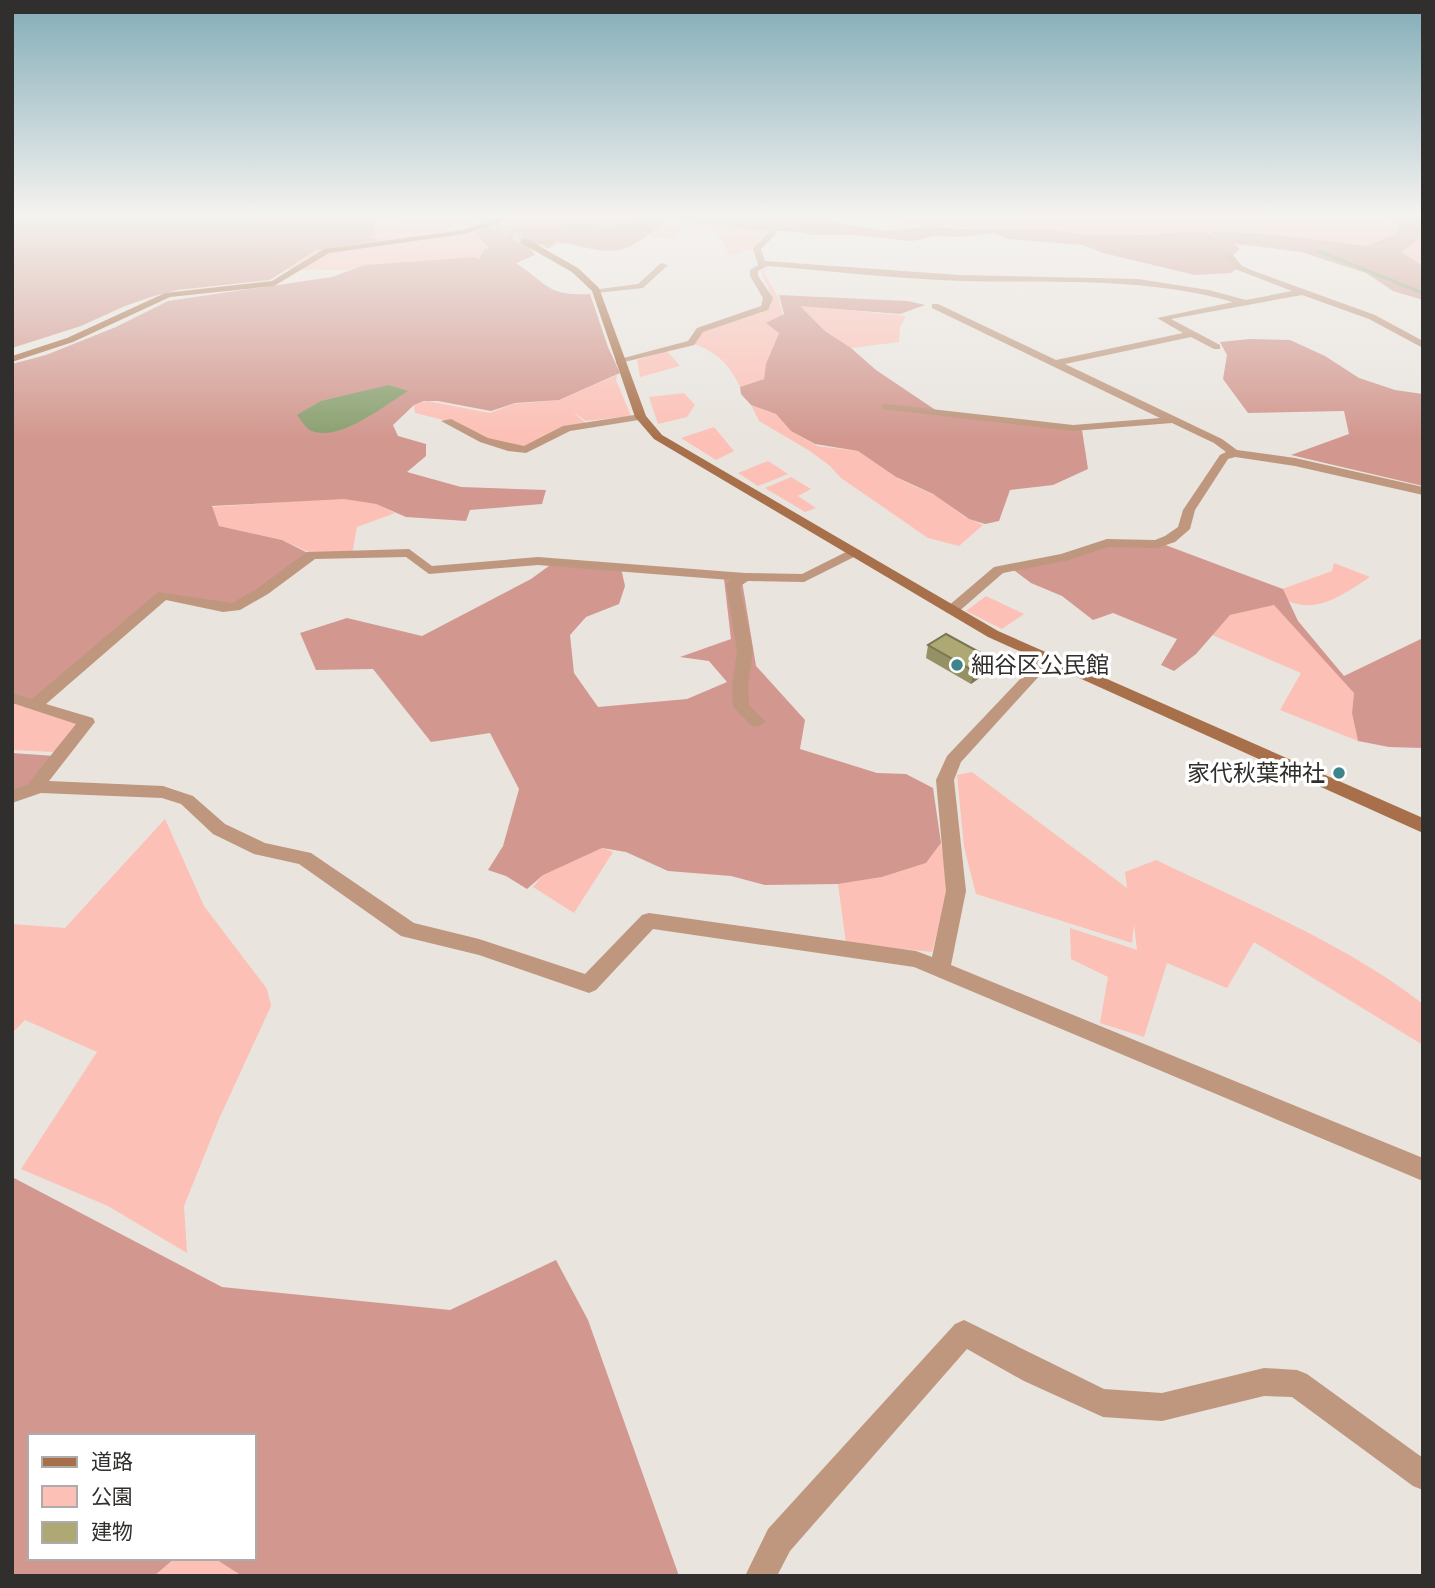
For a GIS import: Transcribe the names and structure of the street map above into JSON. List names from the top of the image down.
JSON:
{
  "places": ["細谷区公民館", "家代秋葉神社"],
  "legend": ["道路", "公園", "建物"]
}
